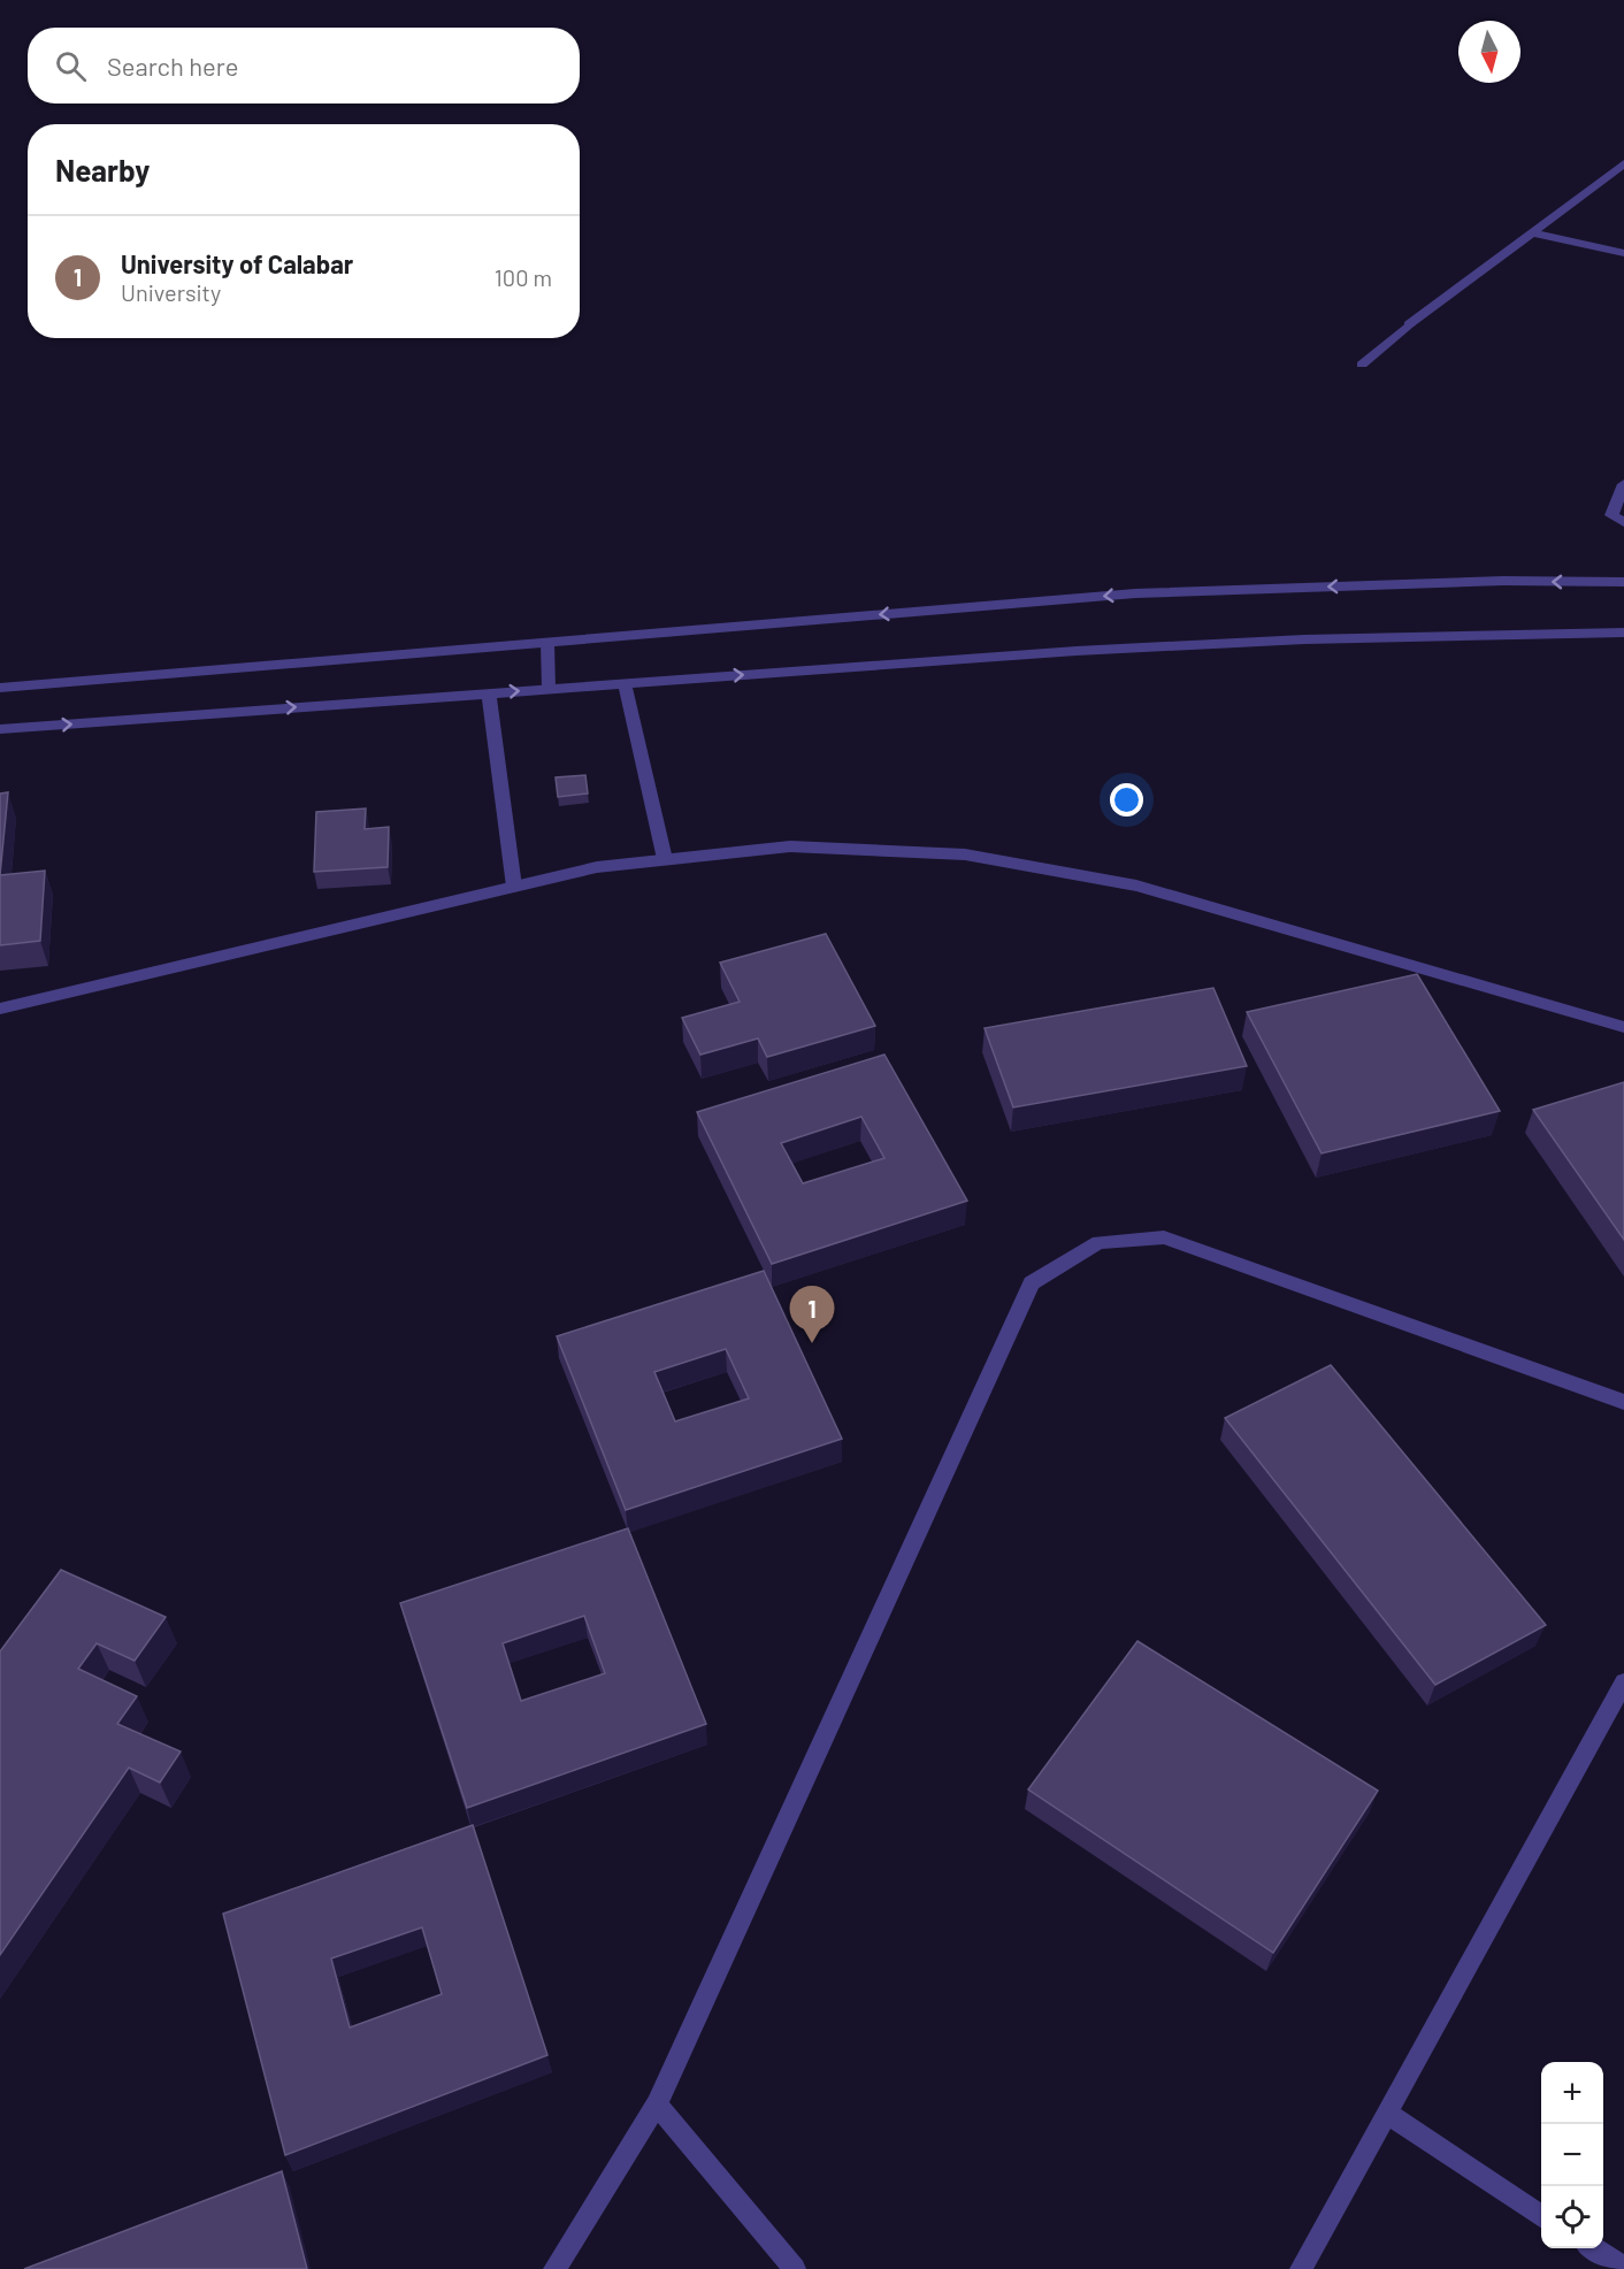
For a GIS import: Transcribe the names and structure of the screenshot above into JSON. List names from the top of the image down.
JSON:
{
  "north": "bottom",
  "page": {
    "search": "Search here",
    "heading": "Nearby",
    "list": [
      {
        "mark": "1",
        "name": "University of Calabar",
        "note": "University",
        "value": "100 m"
      }
    ],
    "pins": "1",
    "map_buttons": ["+", "−"]
  }
}
